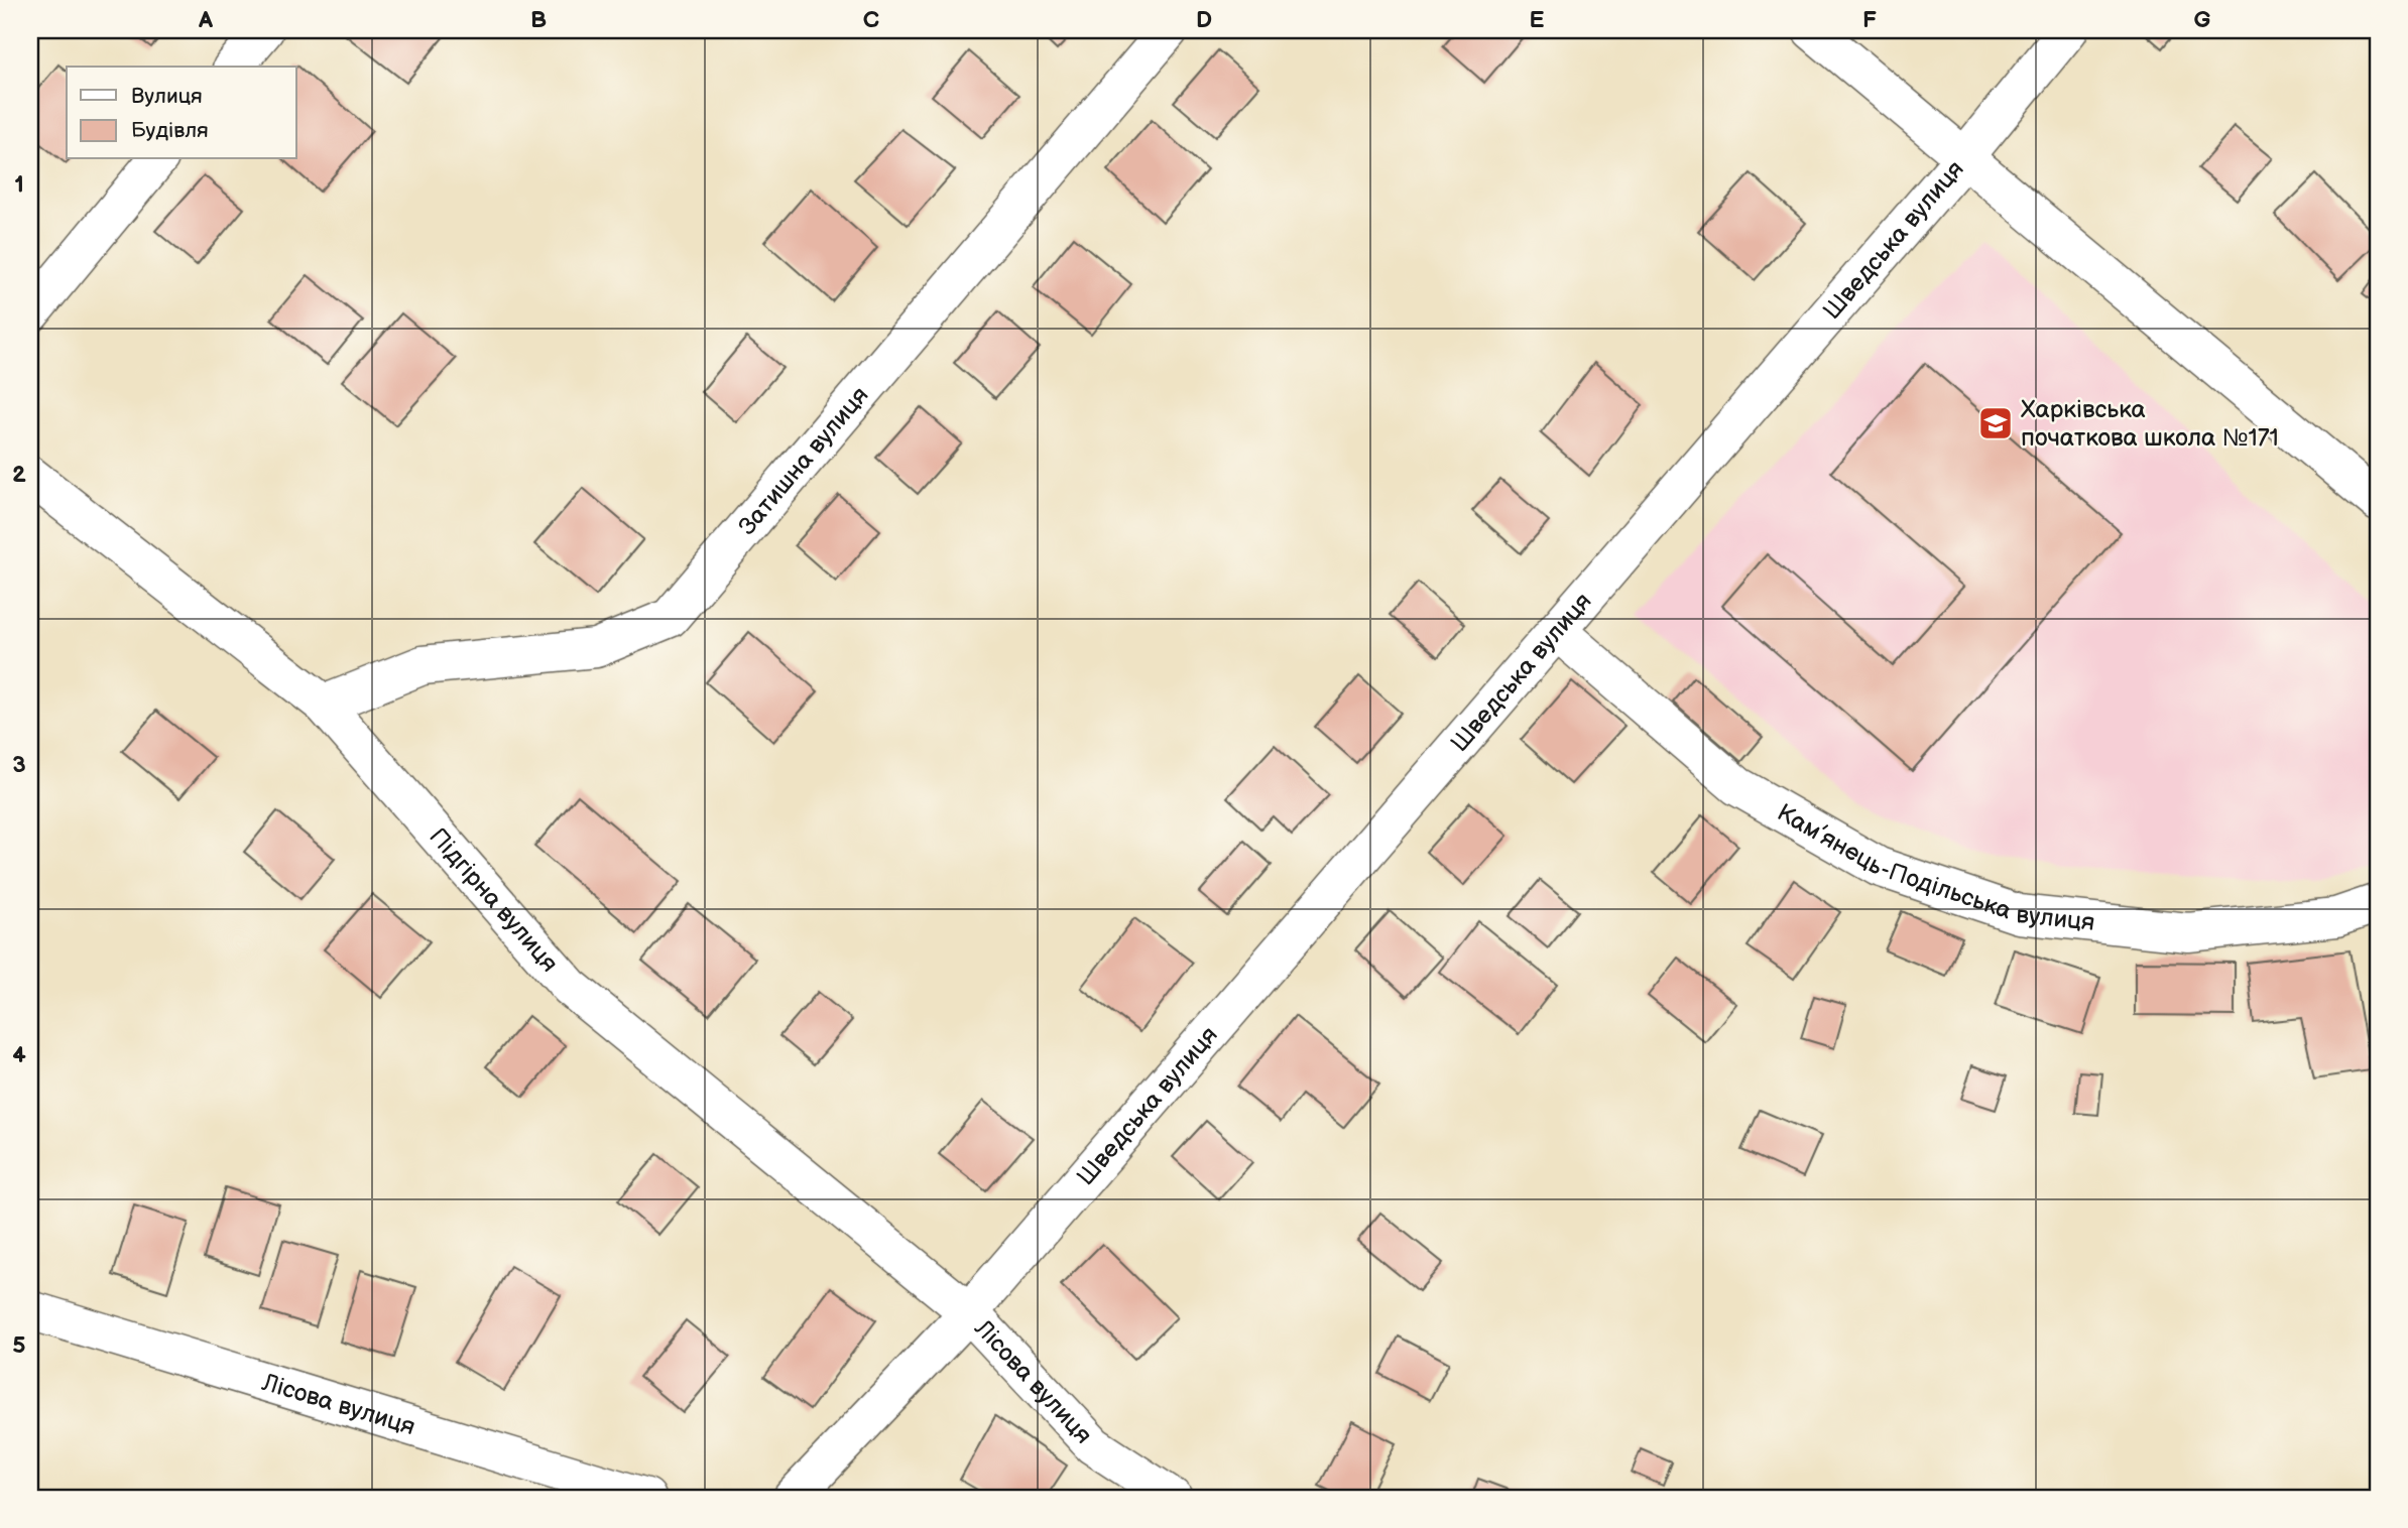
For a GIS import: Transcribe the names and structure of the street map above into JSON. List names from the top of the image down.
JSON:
{
  "streets": {
    "street": [
      "Шведська вулиця",
      "Затишна вулиця",
      "Кам’янець-Подільська вулиця",
      "Підгірна вулиця",
      "Лісова вулиця"
    ]
  },
  "crossings": [
    ["Шведська вулиця", "Кам’янець-Подільська вулиця"],
    ["Шведська вулиця", "Підгірна вулиця"],
    ["Шведська вулиця", "Лісова вулиця"],
    ["Затишна вулиця", "Підгірна вулиця"],
    ["Підгірна вулиця", "Лісова вулиця"]
  ],
  "places": {
    "school or university": ["Харківська початкова школа №171"]
  },
  "legend": ["Вулиця", "Будівля"],
  "grid": {
    "columns": [
      "A",
      "B",
      "C",
      "D",
      "E",
      "F",
      "G"
    ],
    "rows": [
      "1",
      "2",
      "3",
      "4",
      "5"
    ]
  }
}
